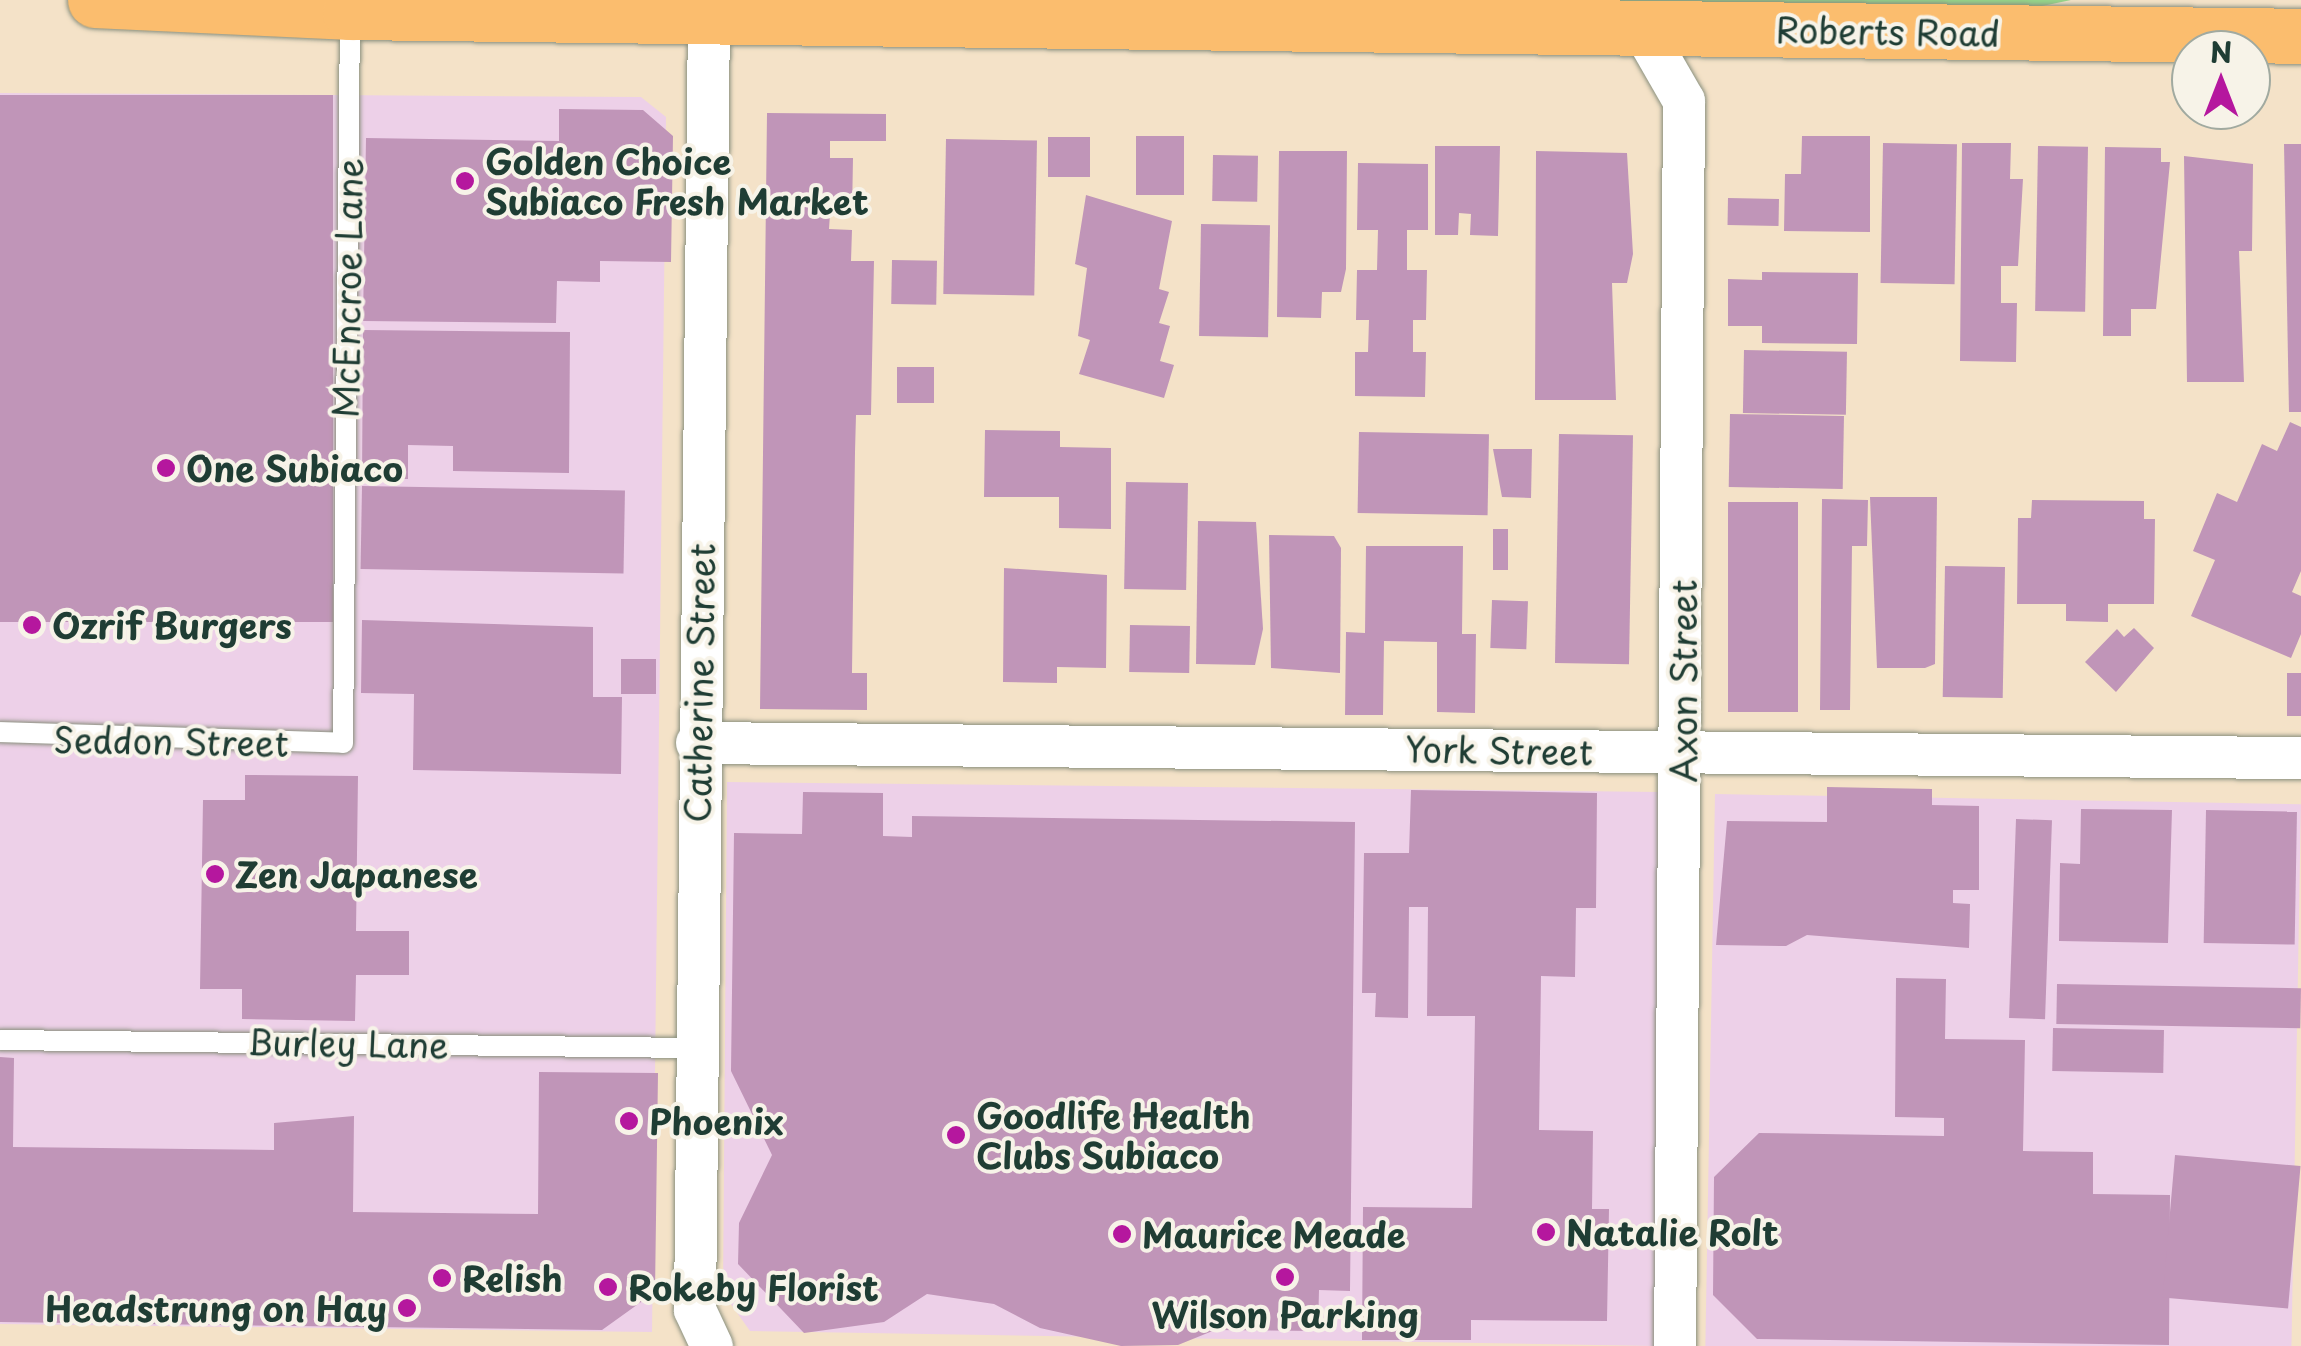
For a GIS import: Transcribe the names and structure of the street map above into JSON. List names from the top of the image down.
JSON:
{
  "streets": {
    "main road": ["Roberts Road"],
    "street": ["Axon Street", "Catherine Street", "York Street"],
    "lane": ["McEncroe Lane", "Seddon Street", "Burley Lane"]
  },
  "crossings": [
    ["Roberts Road", "McEncroe Lane"],
    ["Roberts Road", "Axon Street"],
    ["Roberts Road", "Catherine Street"],
    ["McEncroe Lane", "Seddon Street"],
    ["Axon Street", "York Street"],
    ["Catherine Street", "York Street"],
    ["Catherine Street", "Burley Lane"]
  ],
  "places": [
    "Golden Choice Subiaco Fresh Market",
    "One Subiaco",
    "Ozrif Burgers",
    "Zen Japanese",
    "Phoenix",
    "Goodlife Health Clubs Subiaco",
    "Natalie Rolt",
    "Maurice Meade",
    "Wilson Parking",
    "Relish",
    "Rokeby Florist",
    "Headstrung on Hay"
  ],
  "north": "top"
}
